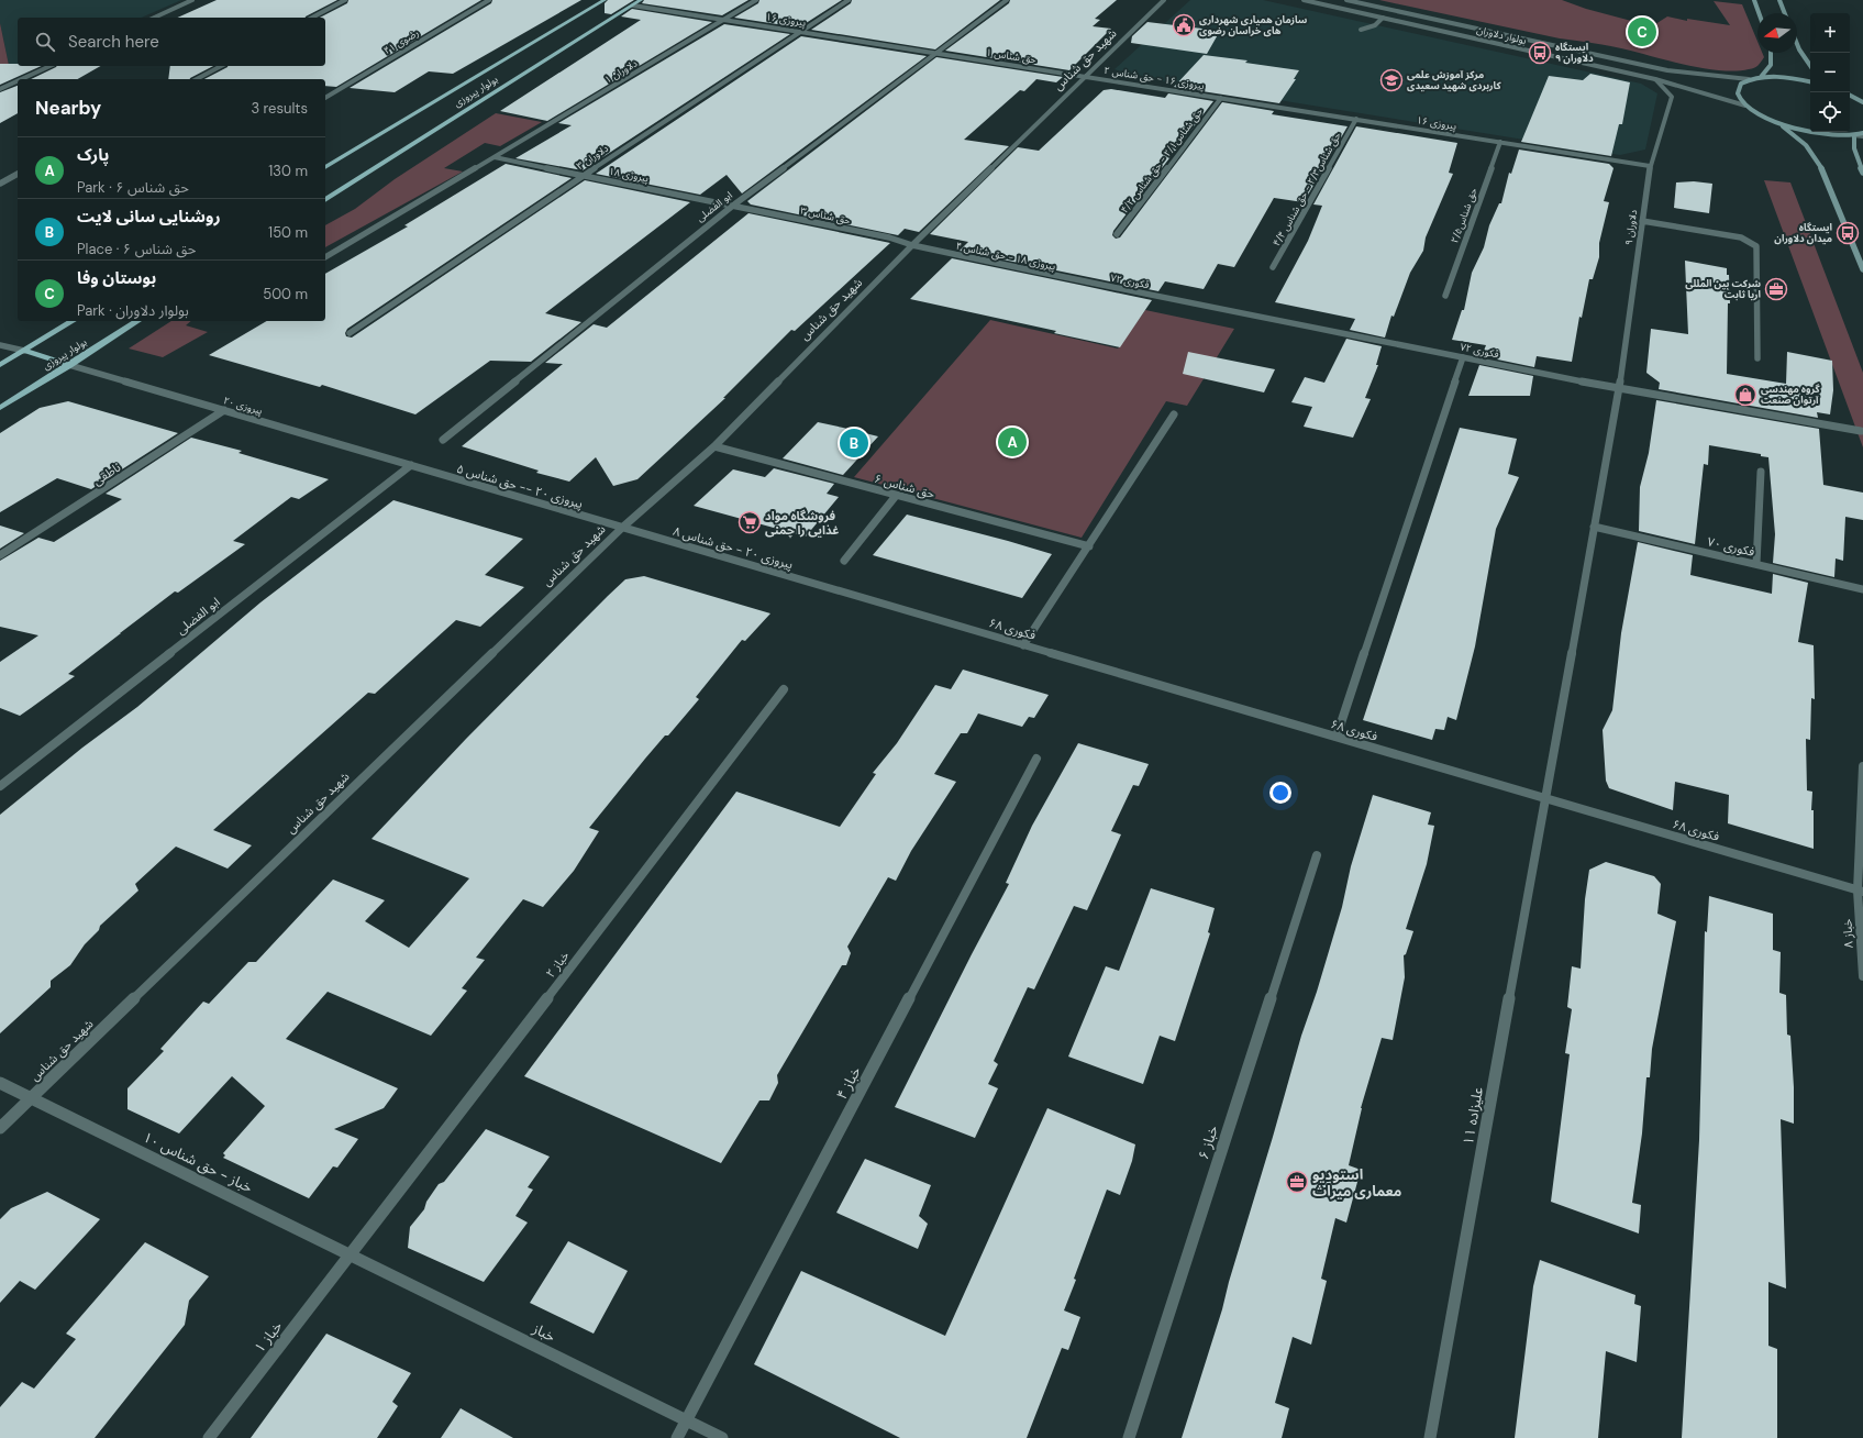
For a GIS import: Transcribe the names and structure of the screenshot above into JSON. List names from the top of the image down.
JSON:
{
  "streets": {
    "main road": ["بولوار پیروزی"],
    "street": [
      "پیروزی ۱۶",
      "بولوار دلاوران",
      "رضوی ۴۱",
      "حق شناس ۱",
      "شهید حق شناس",
      "دلاوران ۱",
      "پیروزی ۱۶ - حق شناس ۲",
      "دلاوران ۳",
      "حق شناس۲/۱ - حق شناس ۴/۲",
      "پیروزی ۱۸",
      "حق شناس۲/۳ - حق شناس ۴/۴",
      "ابو الفضلی",
      "حق شناس ۳",
      "حق شناس۲/۵",
      "دلاوران ۹",
      "پیروزی ۱۸ - حق شناس ۴",
      "فکوری ۷۲",
      "پیروزی ۲۰",
      "ناطقی",
      "پیروزی ۲۰ -- حق شناس ۵",
      "حق شناس ۶",
      "فکوری ۷۰",
      "پیروزی ۲۰ - حق شناس ۸",
      "فکوری ۶۸",
      "خباز ۸",
      "خباز ۲",
      "خباز ۴",
      "علیزاده ۱۱",
      "خباز ۶",
      "خباز - حق شناس ۱۰",
      "خباز",
      "خباز ۱"
    ]
  },
  "crossings": [
    ["پیروزی ۱۶", "حق شناس ۱"],
    ["پیروزی ۱۶", "دلاوران ۱"],
    ["پیروزی ۱۶", "پیروزی ۱۶ - حق شناس ۲"],
    ["پیروزی ۱۶", "بولوار پیروزی"],
    ["پیروزی ۱۶", "دلاوران ۳"],
    ["پیروزی ۱۶", "حق شناس۲/۱ - حق شناس ۴/۲"],
    ["پیروزی ۱۶", "حق شناس۲/۳ - حق شناس ۴/۴"],
    ["پیروزی ۱۶", "ابو الفضلی"],
    ["پیروزی ۱۶", "حق شناس۲/۵"],
    ["پیروزی ۱۶", "دلاوران ۹"],
    ["بولوار دلاوران", "دلاوران ۹"],
    ["حق شناس ۱", "شهید حق شناس"],
    ["حق شناس ۱", "پیروزی ۱۶ - حق شناس ۲"],
    ["حق شناس ۱", "ابو الفضلی"],
    ["شهید حق شناس", "پیروزی ۱۶ - حق شناس ۲"],
    ["شهید حق شناس", "حق شناس ۳"],
    ["شهید حق شناس", "پیروزی ۱۸ - حق شناس ۴"],
    ["شهید حق شناس", "پیروزی ۲۰ -- حق شناس ۵"],
    ["شهید حق شناس", "حق شناس ۶"],
    ["شهید حق شناس", "پیروزی ۲۰ - حق شناس ۸"],
    ["شهید حق شناس", "خباز - حق شناس ۱۰"],
    ["دلاوران ۱", "پیروزی ۱۸"],
    ["پیروزی ۱۶ - حق شناس ۲", "حق شناس۲/۱ - حق شناس ۴/۲"],
    ["بولوار پیروزی", "پیروزی ۲۰"],
    ["دلاوران ۳", "پیروزی ۱۸"],
    ["پیروزی ۱۸", "ابو الفضلی"],
    ["پیروزی ۱۸", "حق شناس ۳"],
    ["ابو الفضلی", "حق شناس ۳"],
    ["ابو الفضلی", "پیروزی ۲۰"],
    ["ابو الفضلی", "پیروزی ۲۰ -- حق شناس ۵"],
    ["حق شناس ۳", "پیروزی ۱۸ - حق شناس ۴"],
    ["دلاوران ۹", "فکوری ۷۲"],
    ["دلاوران ۹", "فکوری ۷۰"],
    ["دلاوران ۹", "علیزاده ۱۱"],
    ["پیروزی ۱۸ - حق شناس ۴", "فکوری ۷۲"],
    ["پیروزی ۲۰", "ناطقی"],
    ["پیروزی ۲۰", "پیروزی ۲۰ -- حق شناس ۵"],
    ["پیروزی ۲۰ -- حق شناس ۵", "پیروزی ۲۰ - حق شناس ۸"],
    ["فکوری ۷۰", "علیزاده ۱۱"],
    ["پیروزی ۲۰ - حق شناس ۸", "فکوری ۶۸"],
    ["فکوری ۶۸", "خباز ۸"],
    ["فکوری ۶۸", "علیزاده ۱۱"],
    ["خباز ۲", "خباز - حق شناس ۱۰"],
    ["خباز ۲", "خباز"],
    ["خباز ۲", "خباز ۱"],
    ["خباز ۴", "خباز"],
    ["خباز - حق شناس ۱۰", "خباز"],
    ["خباز - حق شناس ۱۰", "خباز ۱"],
    ["خباز", "خباز ۱"]
  ],
  "places": {
    "public building": ["سازمان همیاری شهرداری های خراسان رضوی"],
    "bus stop": ["ایستگاه دلاوران ۹", "ایستگاه میدان دلاوران"],
    "school or university": ["مرکز آموزش علمی کاربردی شهید سعیدی"],
    "office": ["شرکت بین المللی اریا ثابت", "استودیو معماری میراث"],
    "shop": ["گروه مهندسی آرتوان صنعت"],
    "supermarket": ["فروشگاه مواد غذایی را چمنی"]
  },
  "north": "left",
  "page": {
    "map_buttons": ["+", "−"],
    "pins": ["C", "A", "B"],
    "search": "Search here",
    "heading": ["Nearby", "3 results"],
    "list": [
      {
        "mark": "A",
        "name": "پارک",
        "note": "Park · حق شناس ۶",
        "value": "130 m"
      },
      {
        "mark": "B",
        "name": "روشنایی سانی لایت",
        "note": "Place · حق شناس ۶",
        "value": "150 m"
      },
      {
        "mark": "C",
        "name": "بوستان وفا",
        "note": "Park · بولوار دلاوران",
        "value": "500 m"
      }
    ]
  }
}
